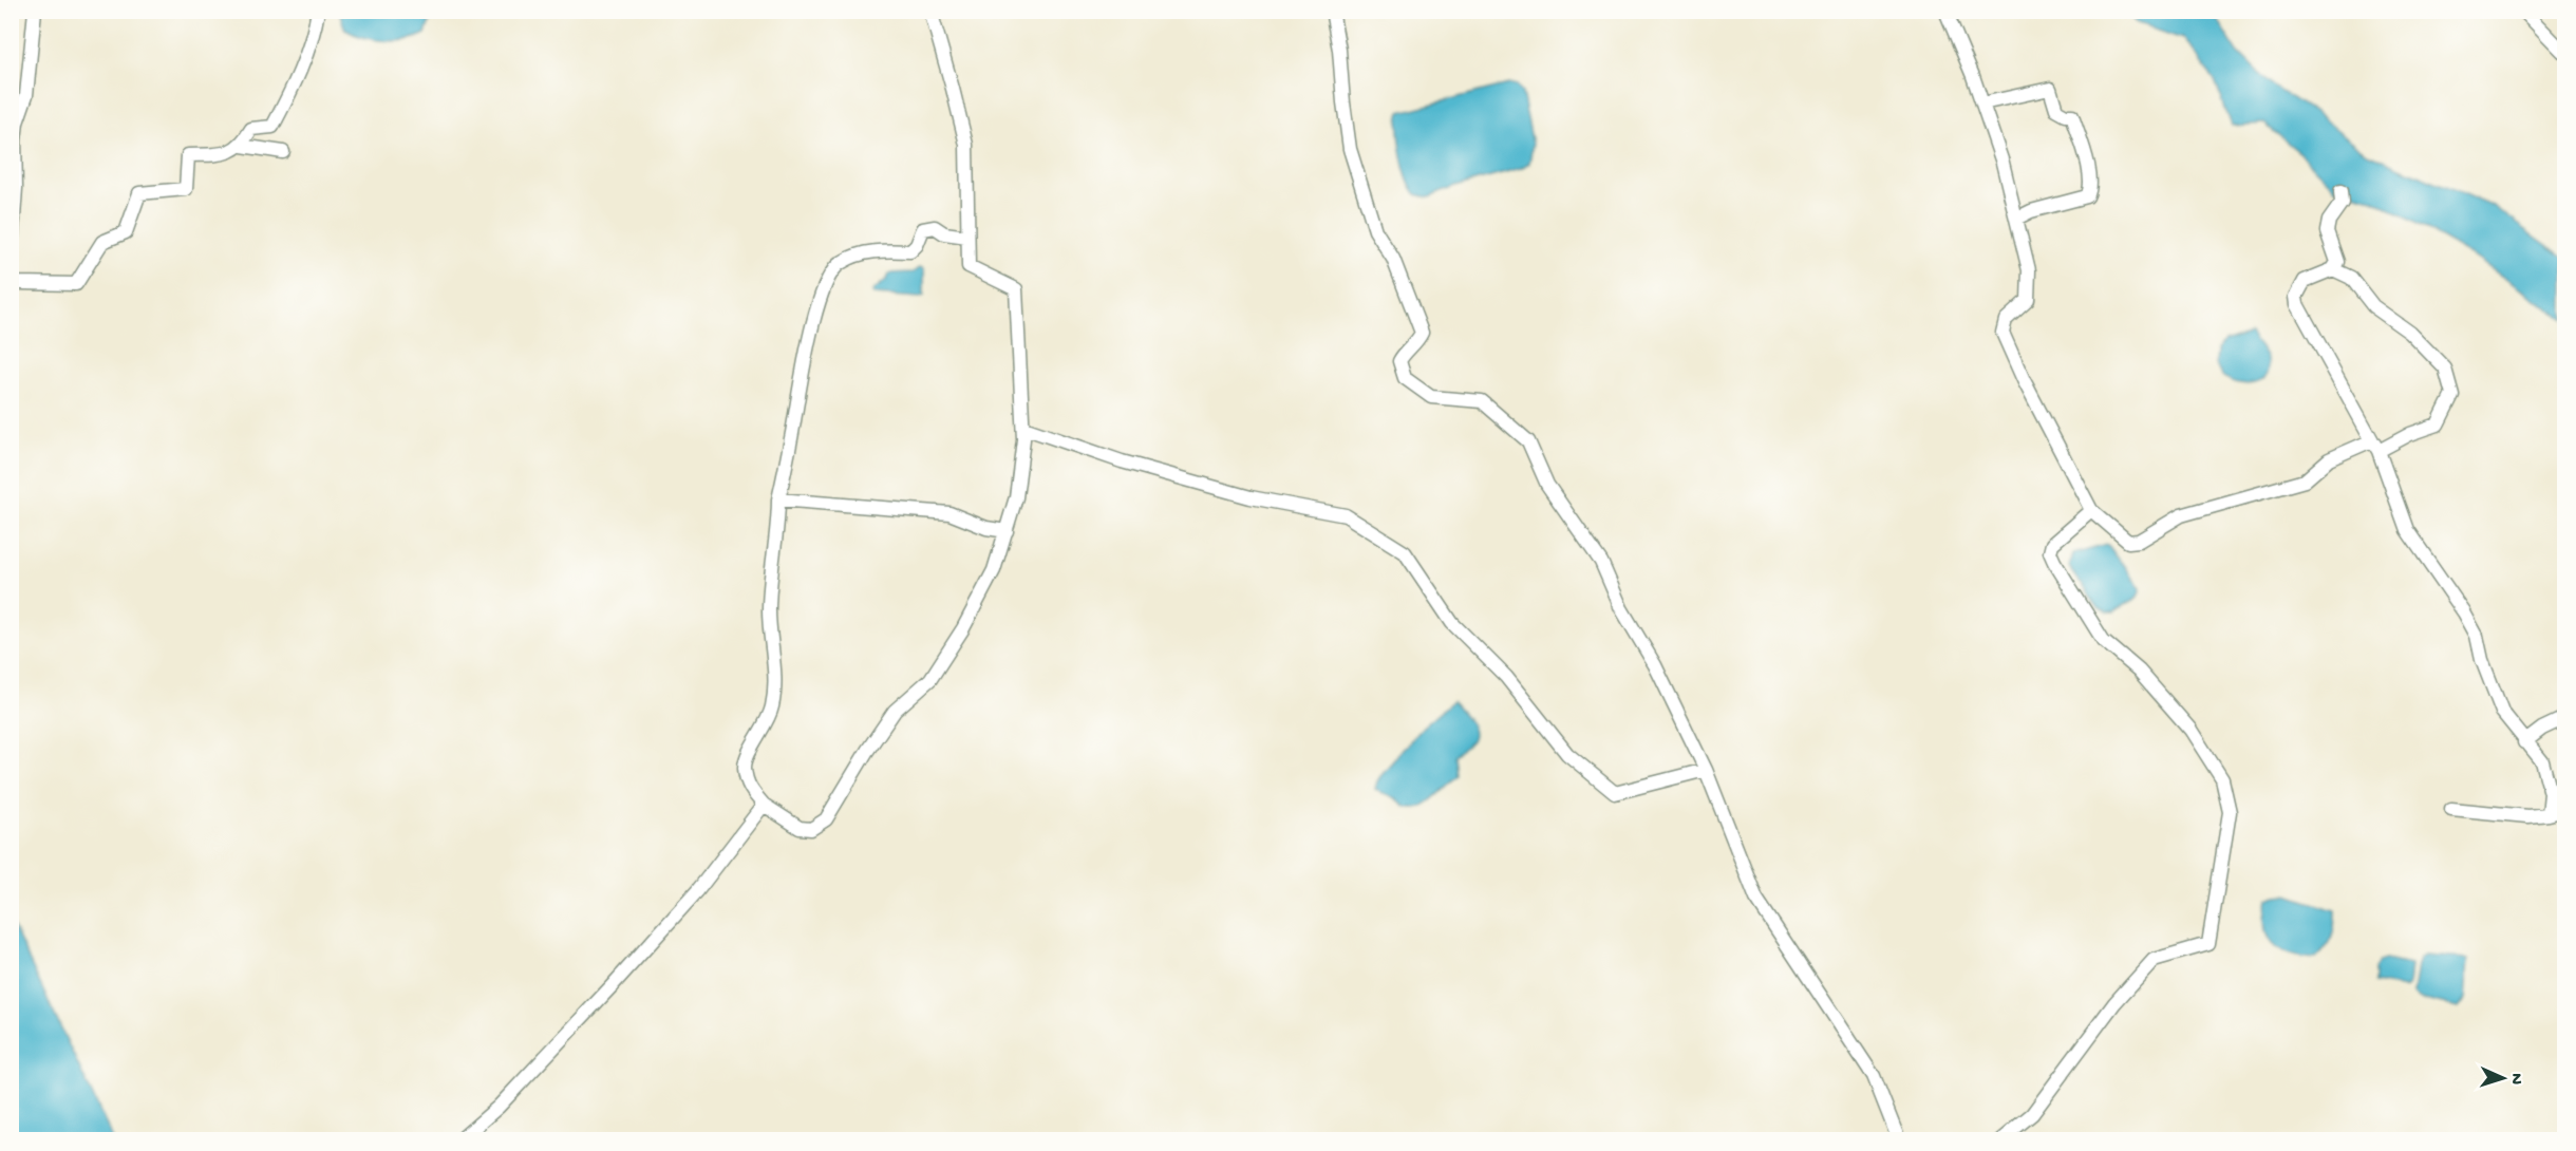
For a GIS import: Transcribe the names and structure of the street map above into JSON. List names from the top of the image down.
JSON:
{
  "north": "right"
}
